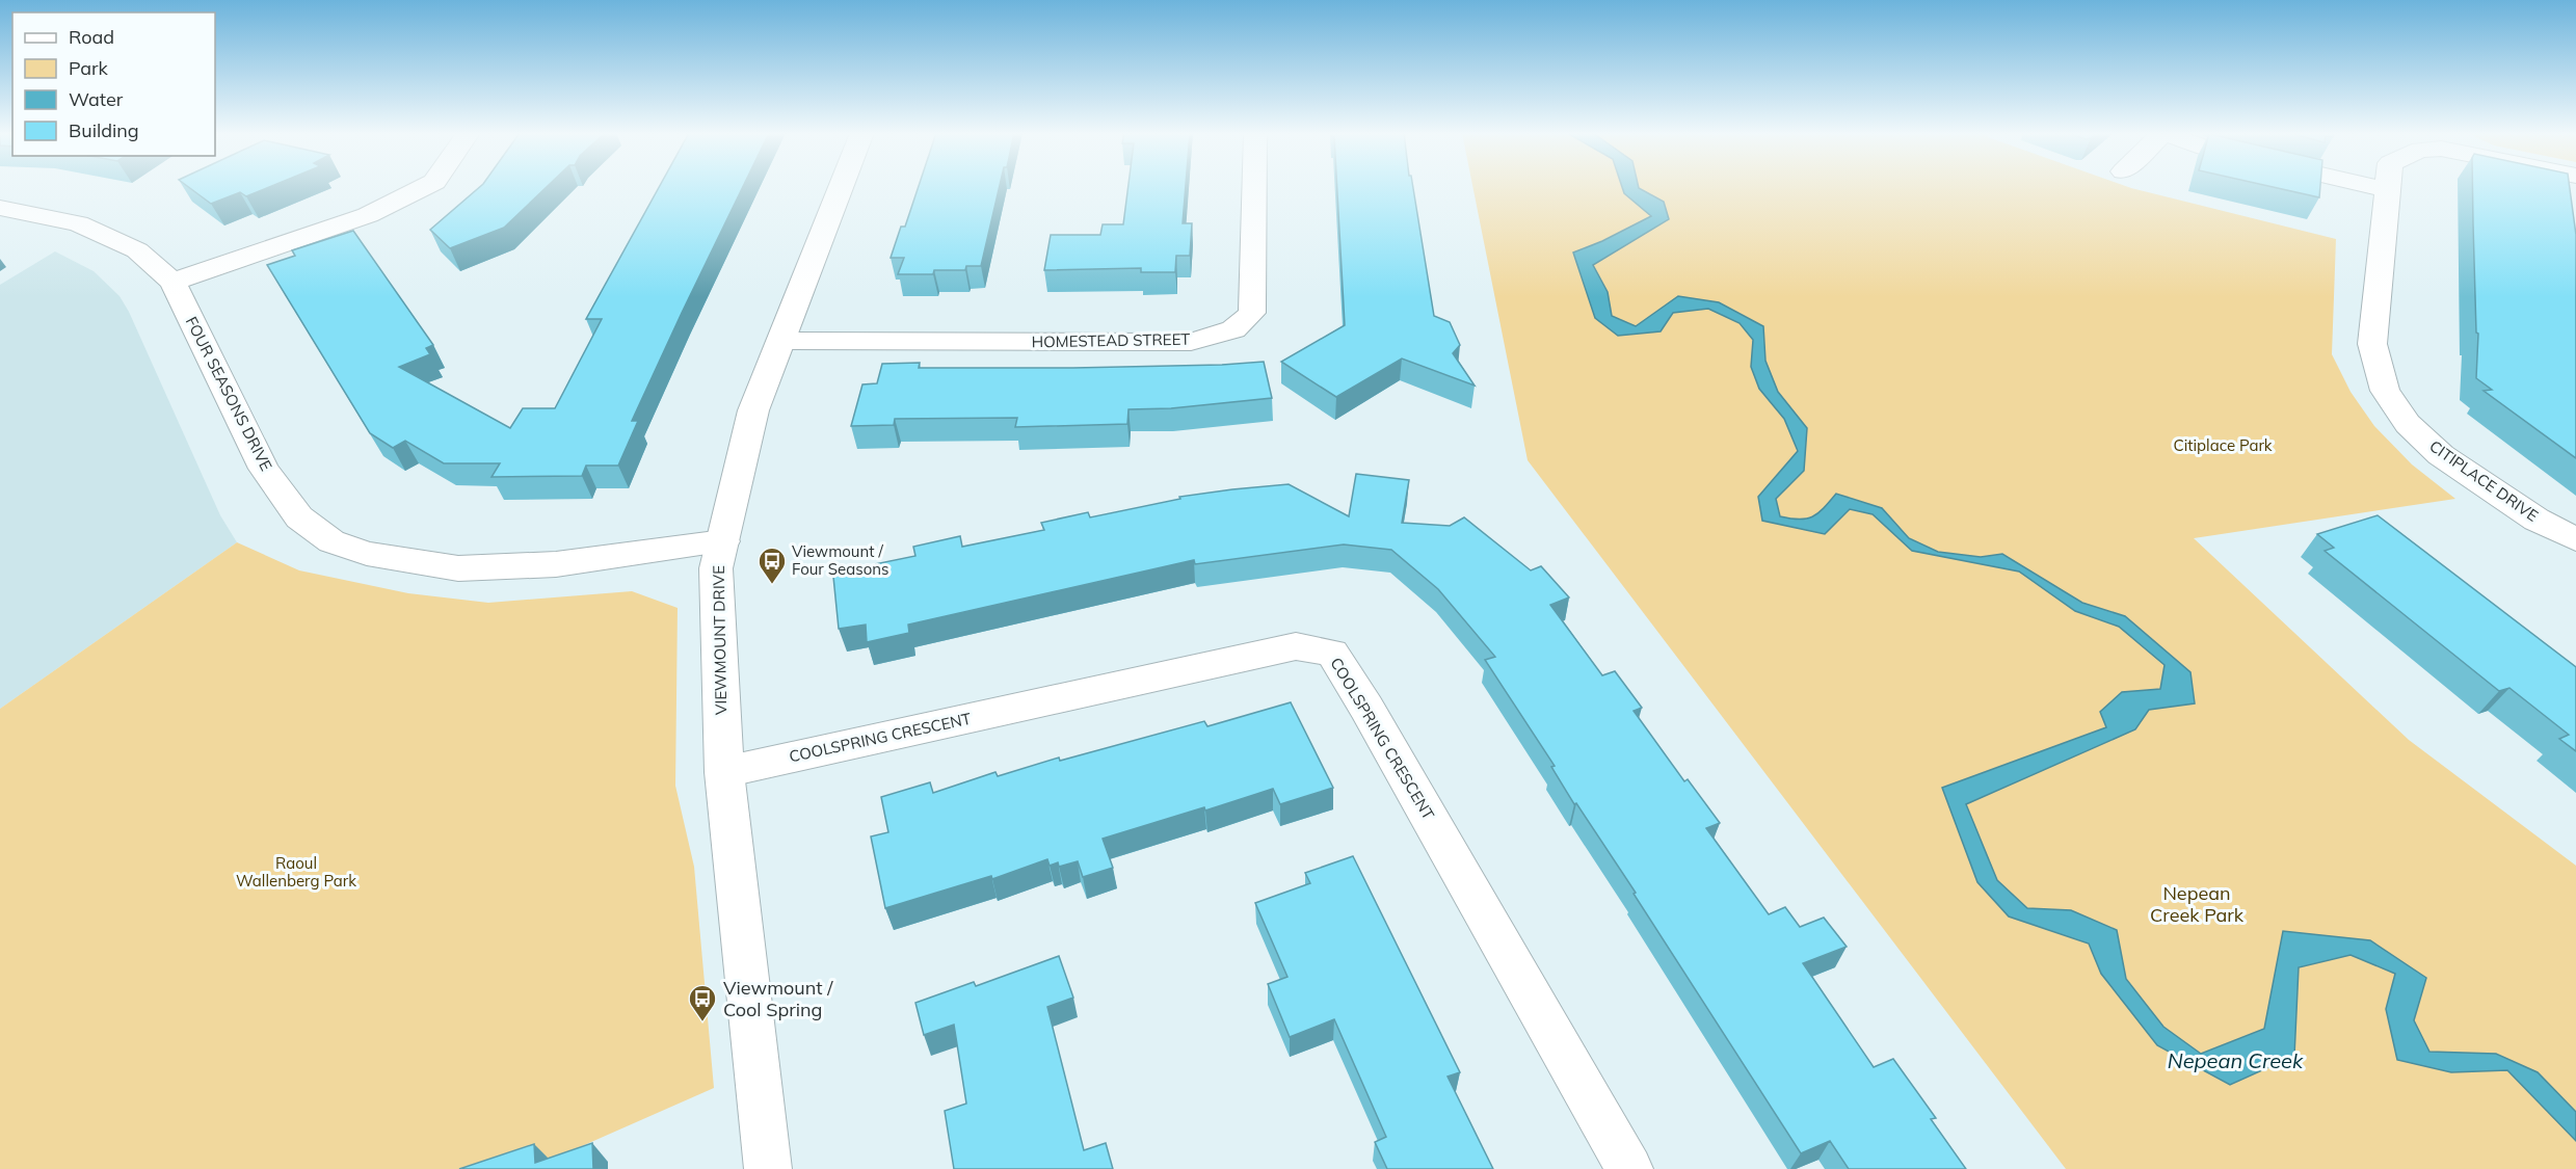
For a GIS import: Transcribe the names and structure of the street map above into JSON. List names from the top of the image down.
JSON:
{
  "streets": {
    "street": [
      "HOMESTEAD STREET",
      "FOUR SEASONS DRIVE",
      "CITIPLACE DRIVE",
      "VIEWMOUNT DRIVE",
      "COOLSPRING CRESCENT"
    ]
  },
  "crossings": [
    ["HOMESTEAD STREET", "VIEWMOUNT DRIVE"],
    ["FOUR SEASONS DRIVE", "VIEWMOUNT DRIVE"],
    ["VIEWMOUNT DRIVE", "COOLSPRING CRESCENT"]
  ],
  "water": ["Nepean Creek"],
  "parks": ["Citiplace Park", "Raoul Wallenberg Park", "Nepean Creek Park"],
  "places": {
    "bus stop": ["Viewmount / Four Seasons", "Viewmount / Cool Spring"]
  },
  "legend": [
    "Road",
    "Park",
    "Water",
    "Building"
  ]
}
